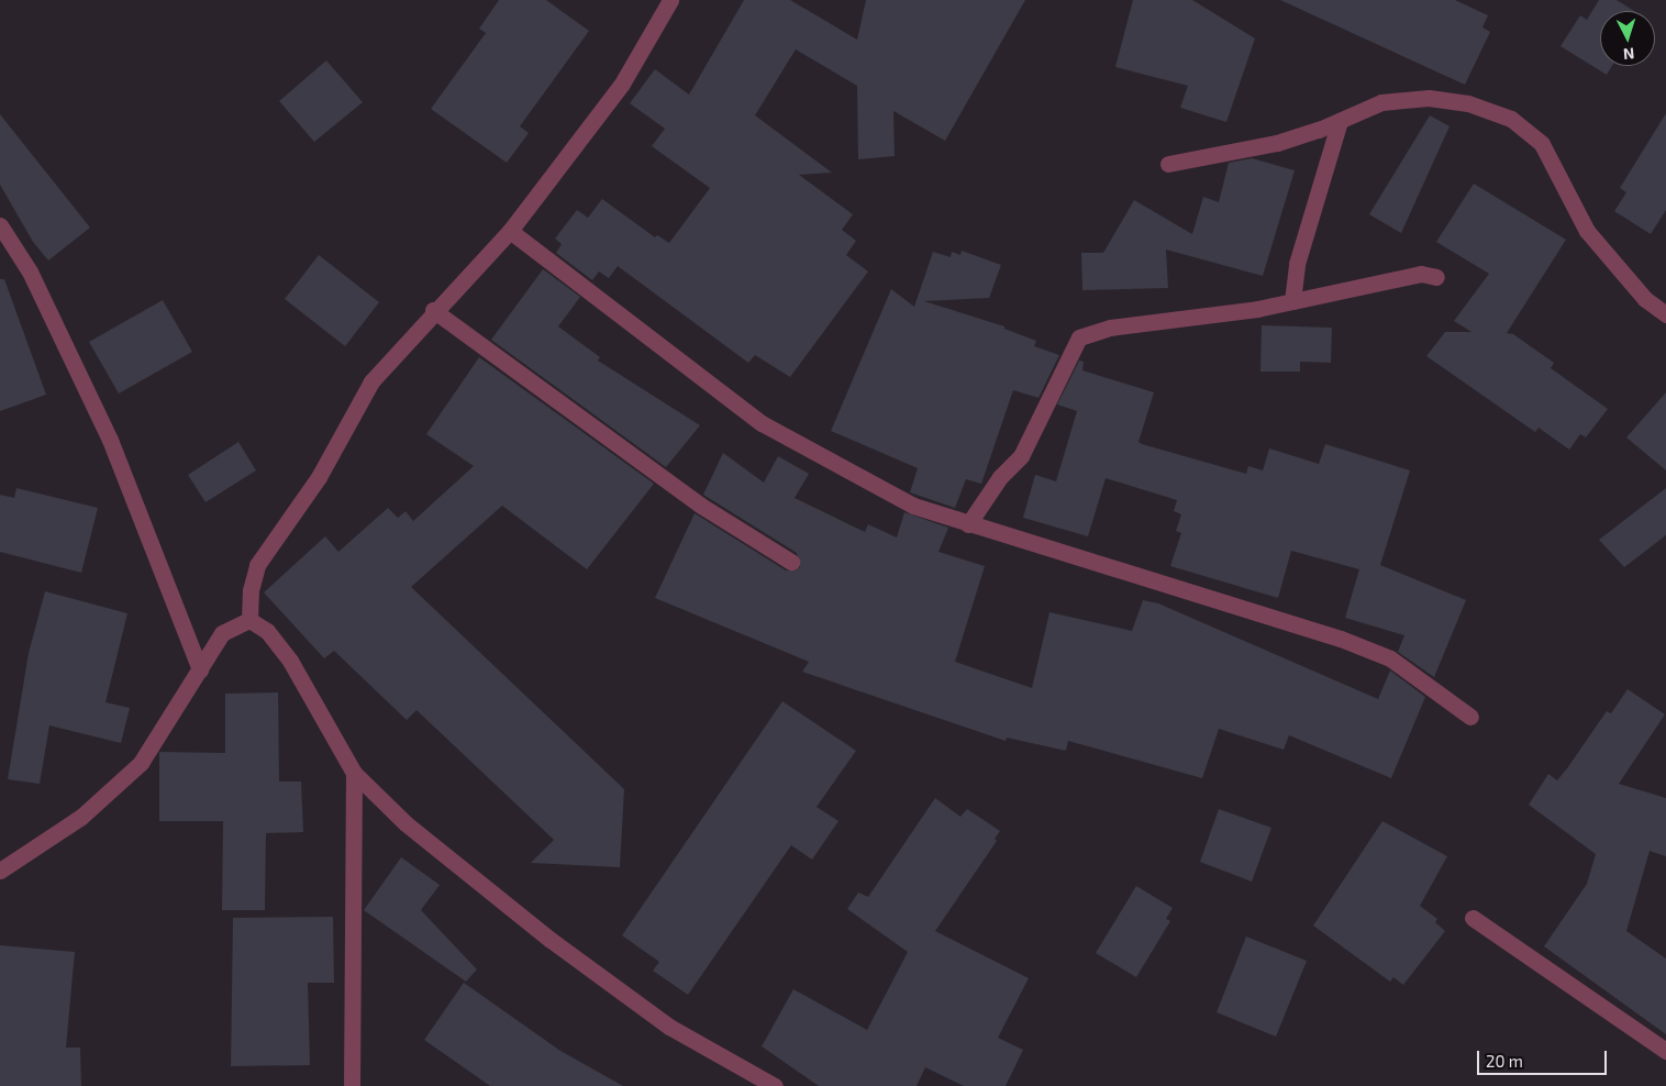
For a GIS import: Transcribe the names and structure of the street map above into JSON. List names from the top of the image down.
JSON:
{
  "scale_bar": "20 m",
  "north": "bottom"
}
